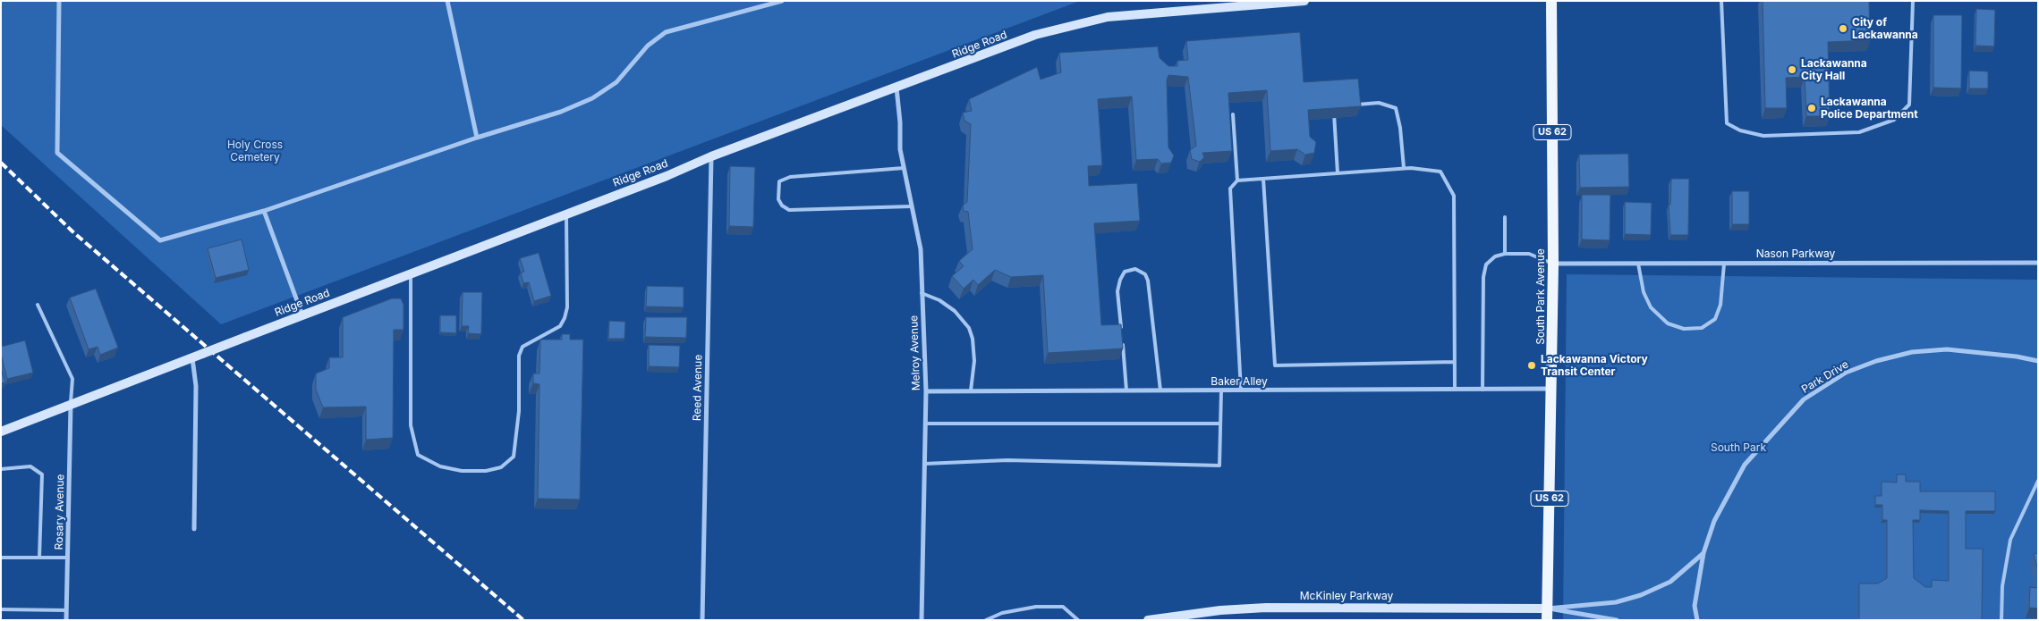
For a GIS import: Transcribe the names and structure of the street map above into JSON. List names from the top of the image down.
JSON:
{
  "streets": {
    "main road": [
      "Ridge Road",
      "US 62",
      "South Park Avenue",
      "McKinley Parkway"
    ],
    "street": [
      "Nason Parkway",
      "Melroy Avenue",
      "Park Drive",
      "Baker Alley",
      "Reed Avenue",
      "Rosary Avenue"
    ]
  },
  "crossings": [
    ["Ridge Road", "Melroy Avenue"],
    ["Ridge Road", "Reed Avenue"],
    ["Ridge Road", "Rosary Avenue"],
    ["Nason Parkway", "South Park Avenue"],
    ["South Park Avenue", "Baker Alley"],
    ["South Park Avenue", "McKinley Parkway"],
    ["Melroy Avenue", "Baker Alley"]
  ],
  "parks": ["Holy Cross Cemetery", "South Park"],
  "places": [
    "City of Lackawanna",
    "Lackawanna City Hall",
    "Lackawanna Police Department",
    "Lackawanna Victory Transit Center"
  ]
}
